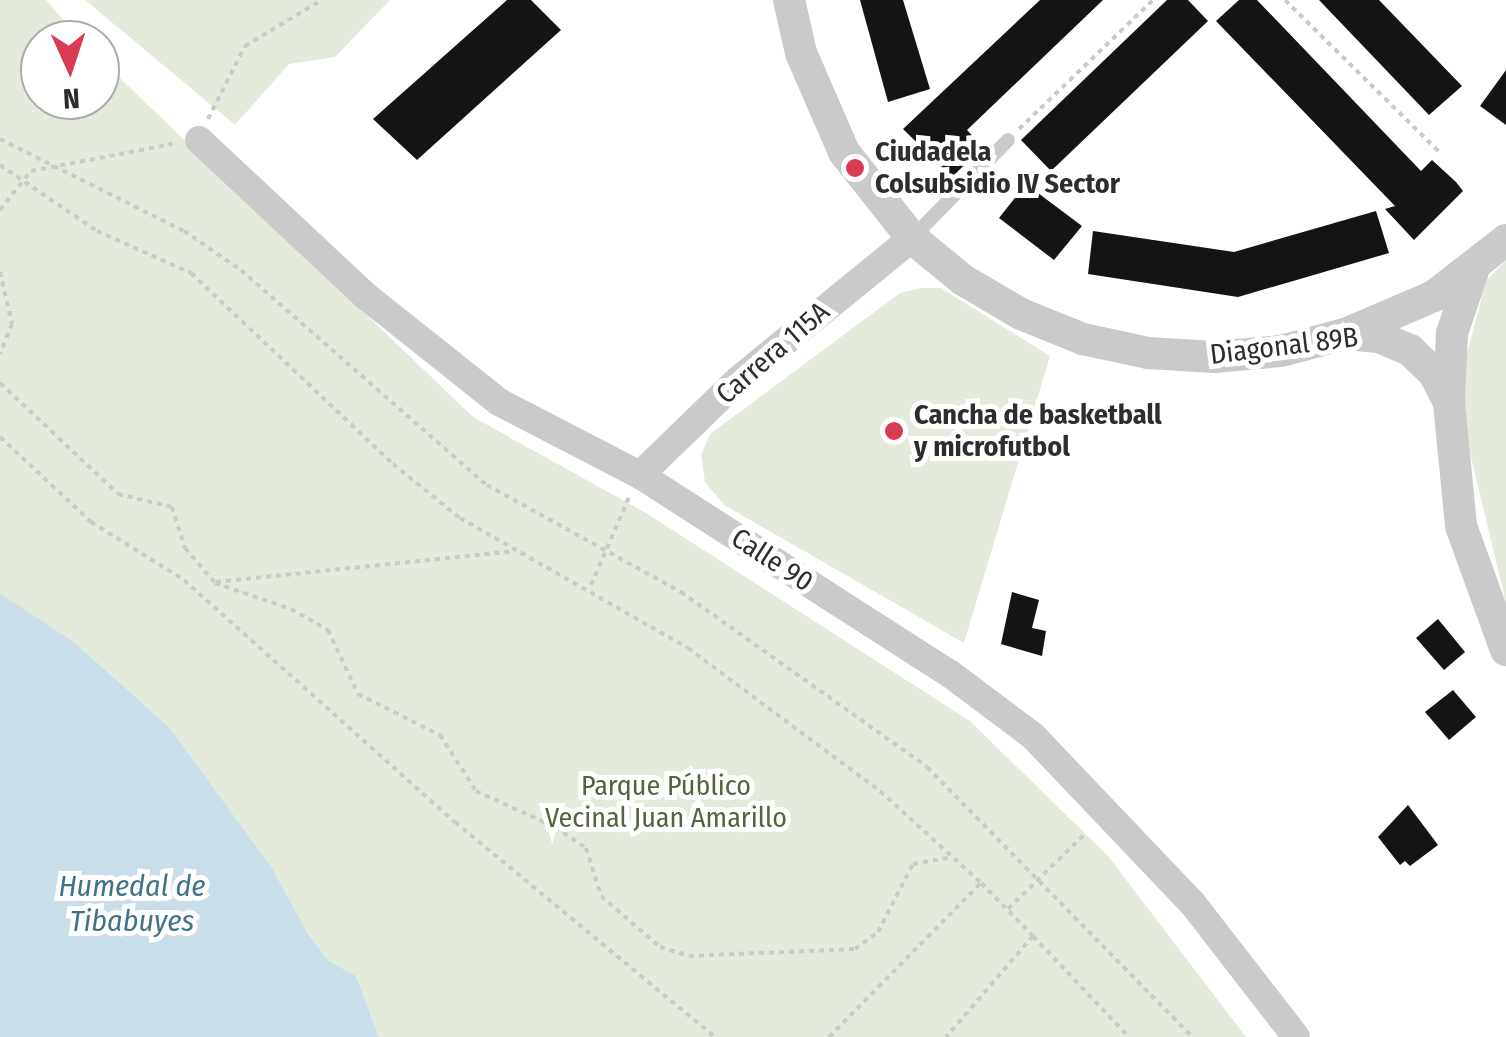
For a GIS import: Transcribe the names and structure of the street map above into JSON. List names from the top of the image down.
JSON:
{
  "streets": {
    "street": ["Diagonal 89B", "Carrera 115A", "Calle 90"]
  },
  "crossings": [
    ["Diagonal 89B", "Carrera 115A"],
    ["Carrera 115A", "Calle 90"]
  ],
  "water": ["Humedal de Tibabuyes"],
  "parks": ["Parque Público Vecinal Juan Amarillo"],
  "places": ["Ciudadela Colsubsidio IV Sector", "Cancha de basketball y microfutbol"],
  "north": "bottom"
}
